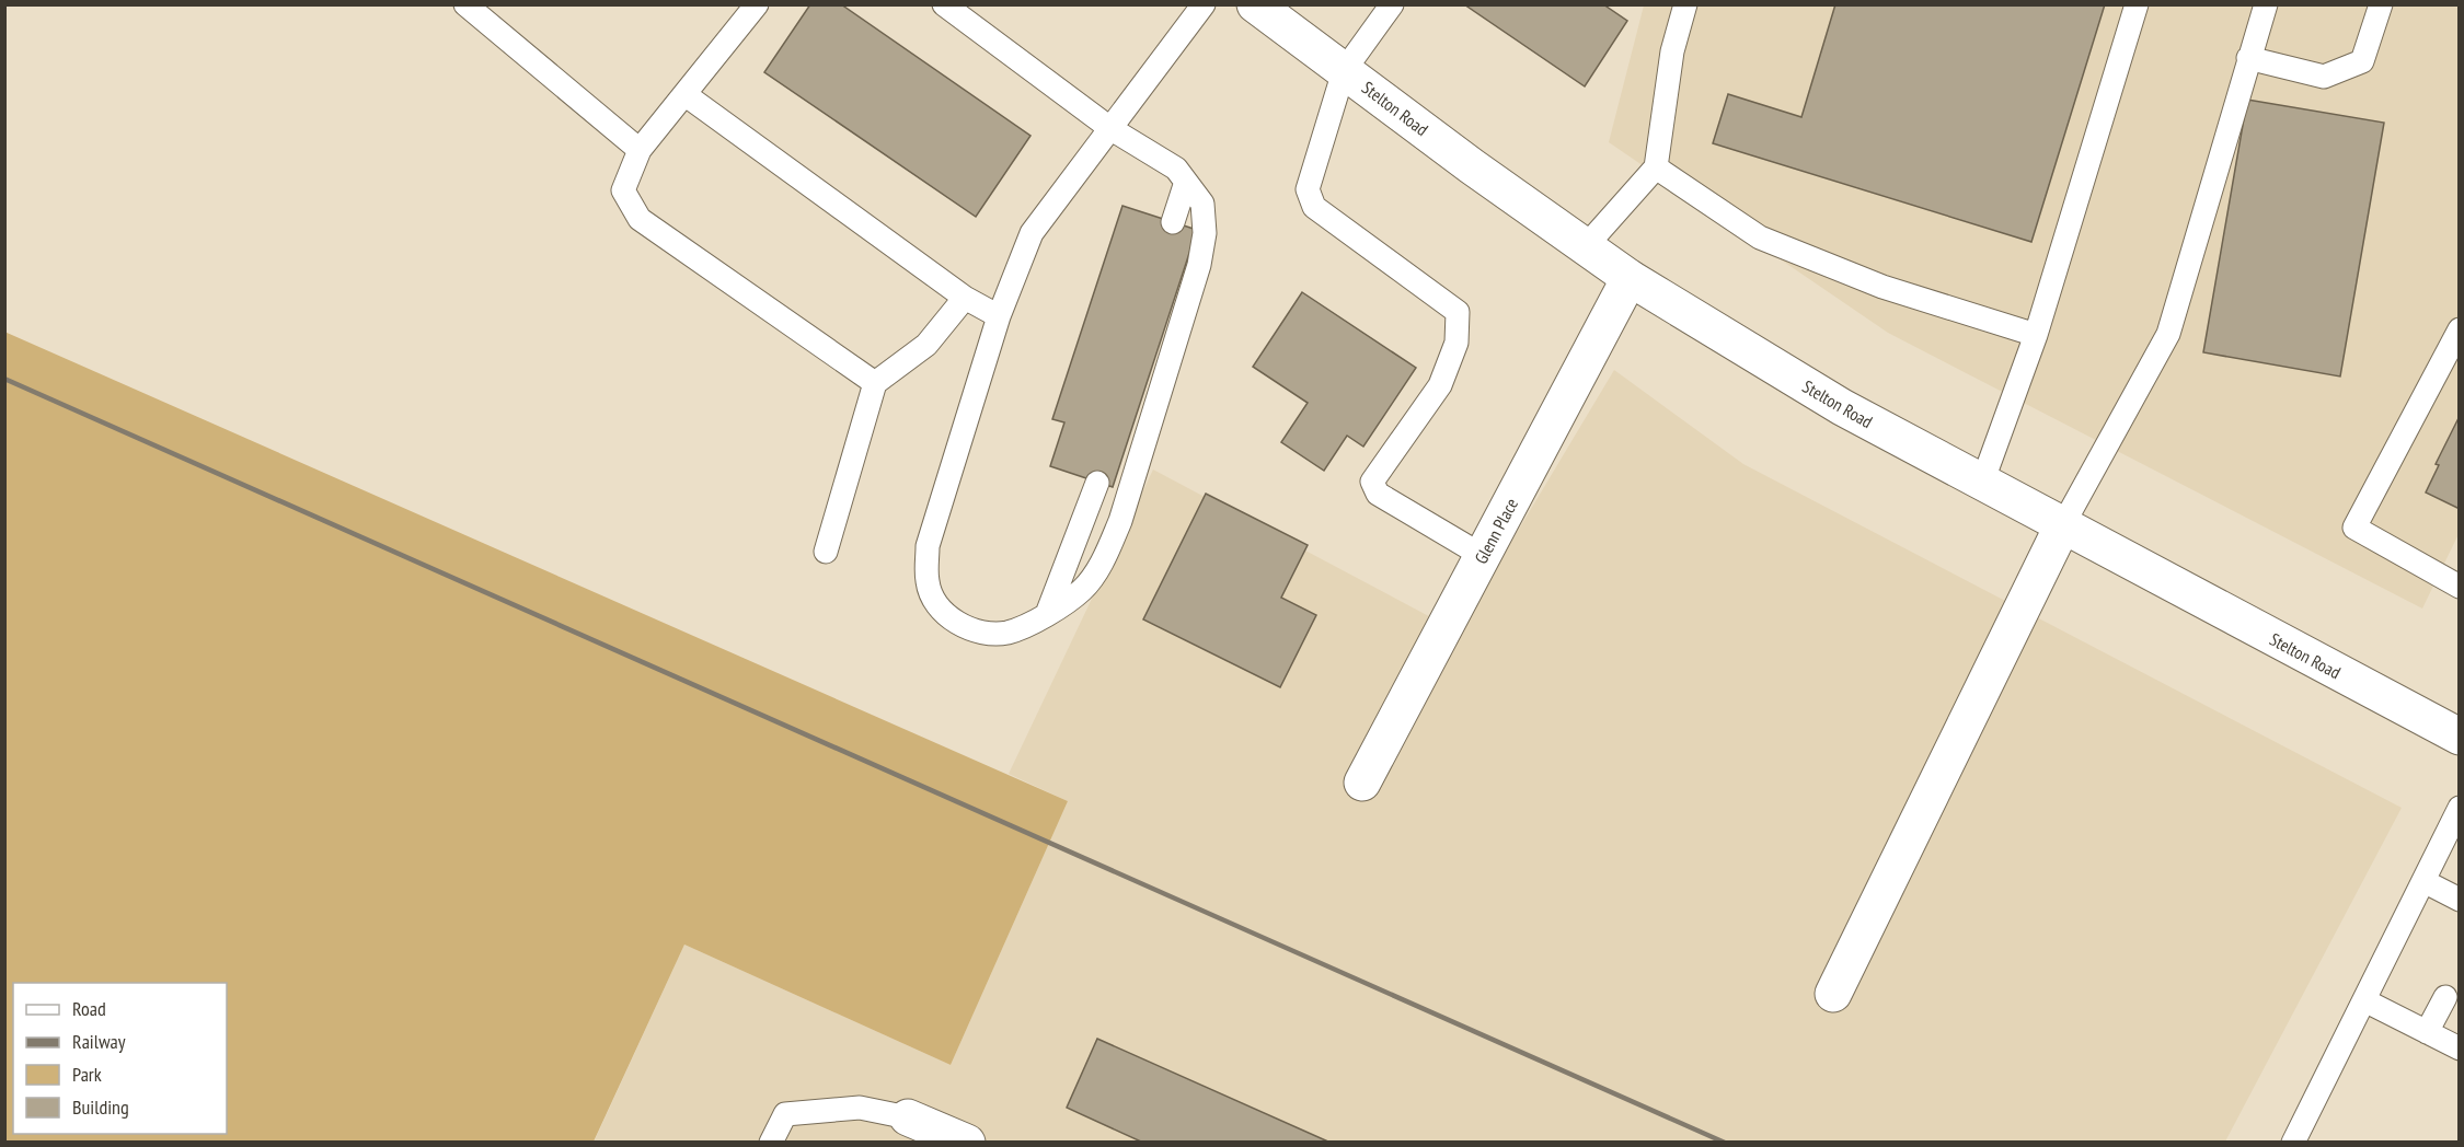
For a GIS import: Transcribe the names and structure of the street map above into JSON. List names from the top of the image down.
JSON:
{
  "streets": {
    "main road": ["Stelton Road", "Glenn Place"]
  },
  "crossings": [
    ["Stelton Road", "Glenn Place"]
  ],
  "legend": [
    "Road",
    "Railway",
    "Park",
    "Building"
  ]
}
